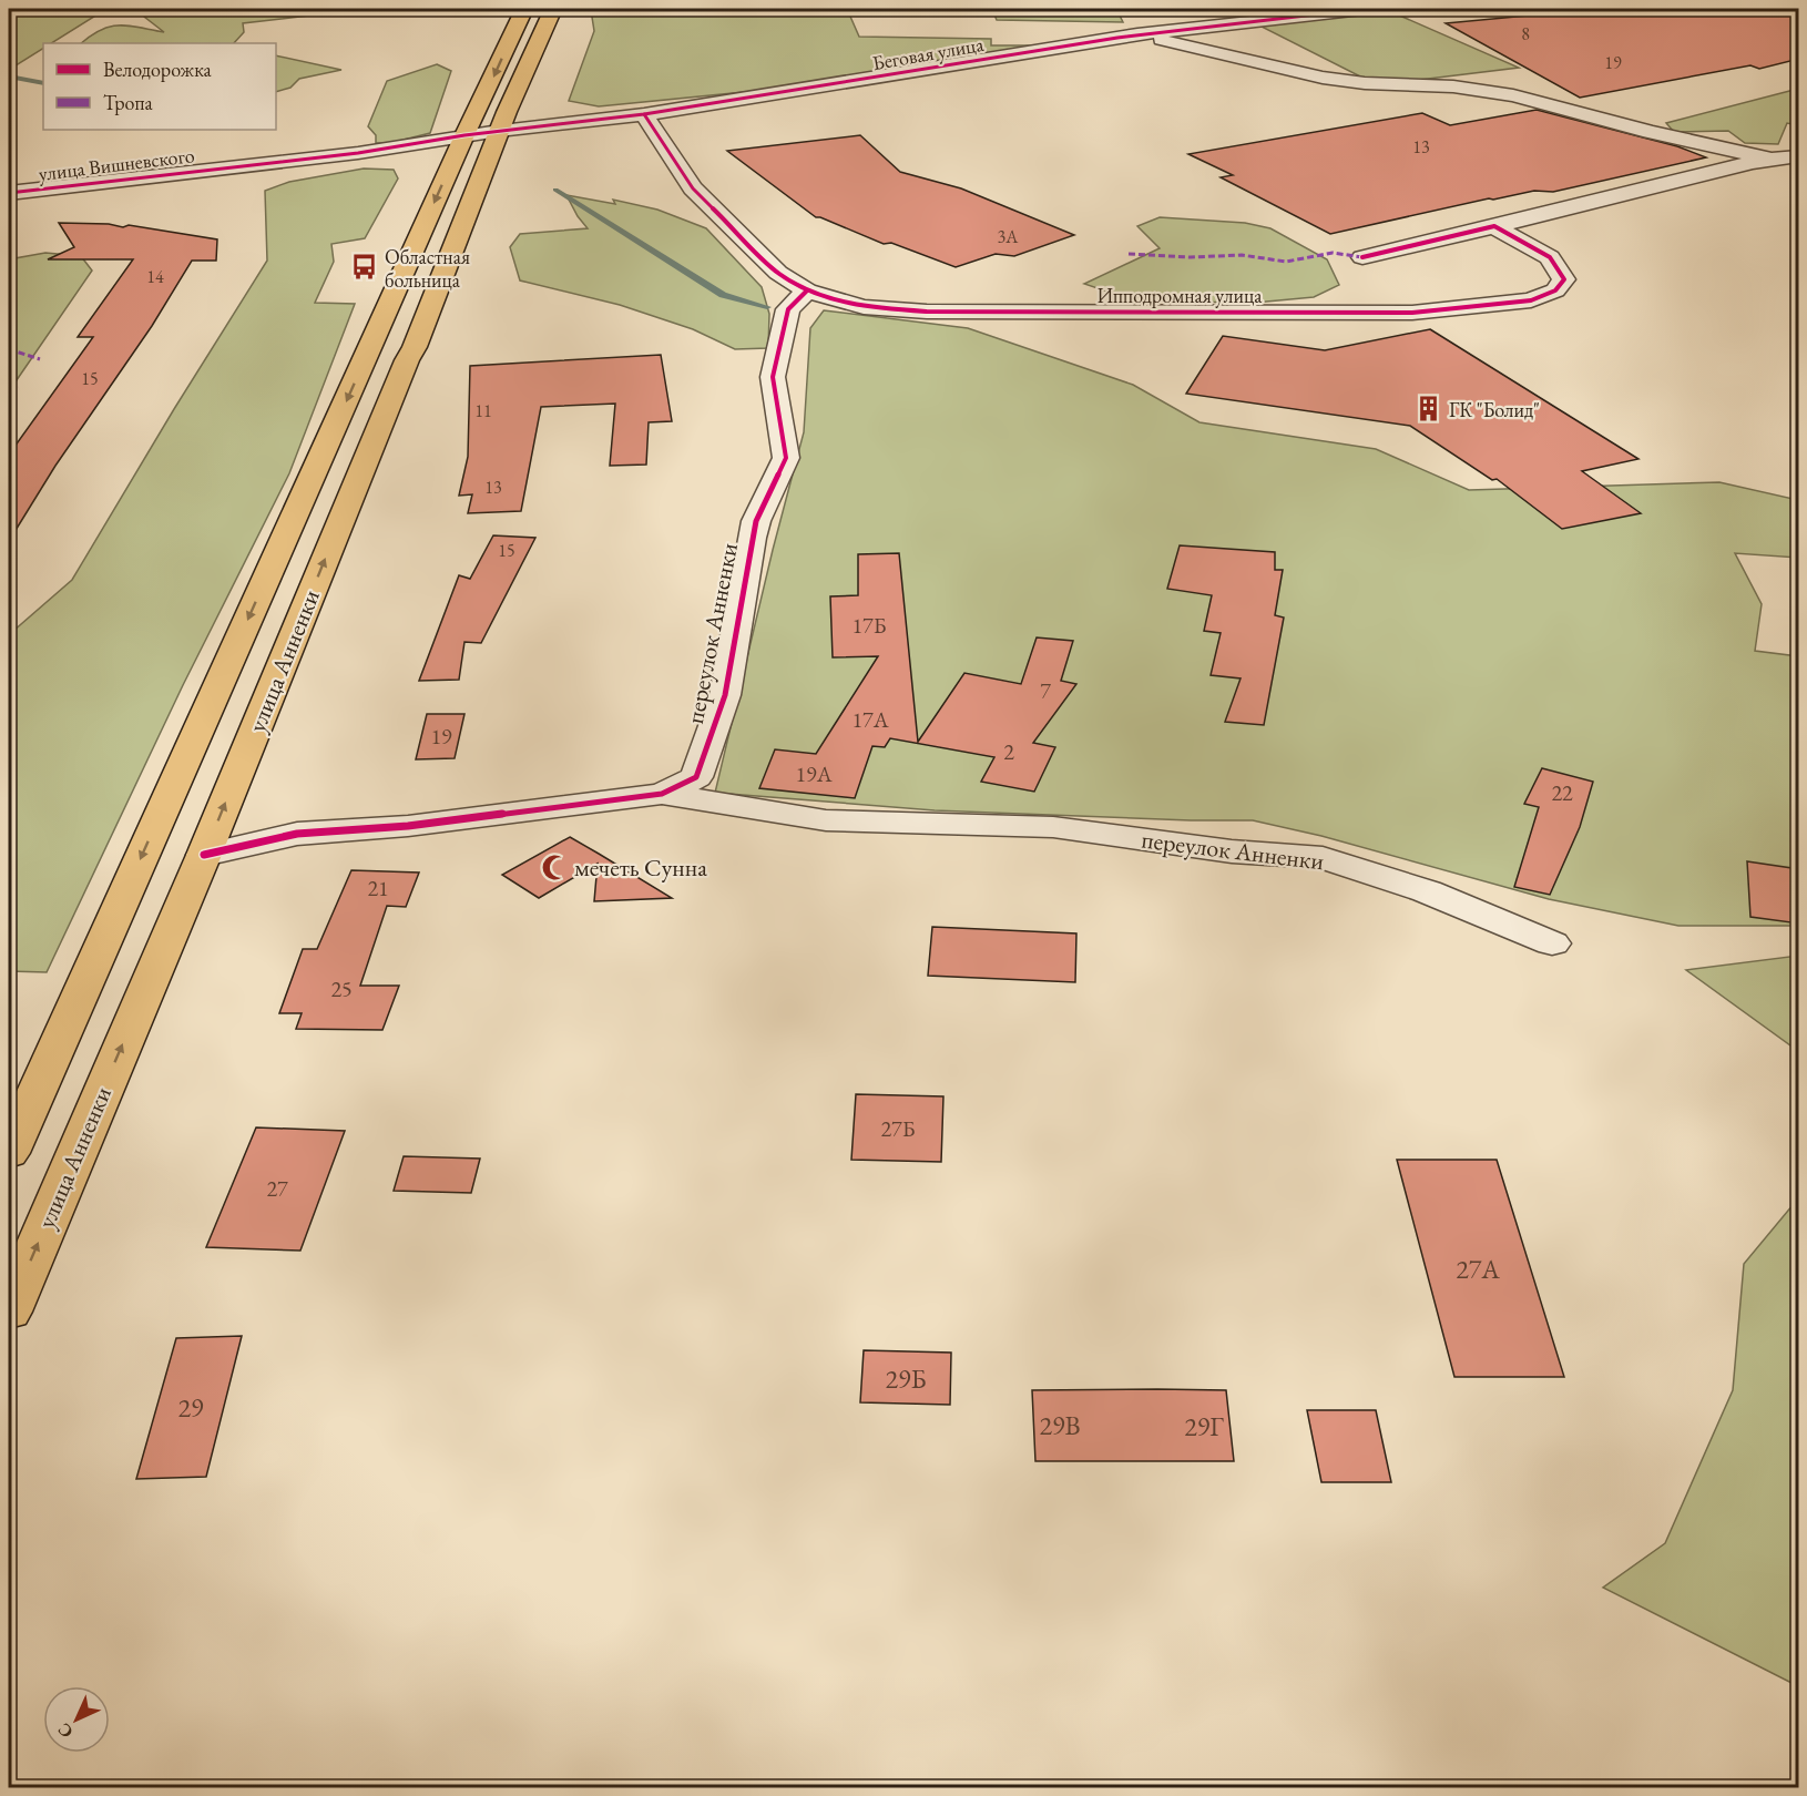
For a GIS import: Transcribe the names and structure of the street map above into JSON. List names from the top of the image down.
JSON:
{
  "streets": {
    "main road": ["улица Анненки"],
    "street": [
      "Беговая улица",
      "улица Вишневского",
      "Ипподромная улица",
      "переулок Анненки"
    ]
  },
  "crossings": [
    ["Беговая улица", "улица Вишневского"],
    ["Беговая улица", "Ипподромная улица"],
    ["Беговая улица", "улица Анненки"],
    ["улица Вишневского", "улица Анненки"],
    ["Ипподромная улица", "переулок Анненки"],
    ["переулок Анненки", "улица Анненки"]
  ],
  "places": {
    "bus stop": ["Областная больница"],
    "building": ["ГК \"Болид\""],
    "mosque": ["мечеть Сунна"]
  },
  "house_numbers": [
    "8",
    "19",
    "13",
    "3А",
    "14",
    "15",
    "11",
    "13",
    "15",
    "17Б",
    "7",
    "17А",
    "19",
    "2",
    "19А",
    "22",
    "21",
    "25",
    "27Б",
    "27",
    "27А",
    "29Б",
    "29",
    "29В",
    "29Г"
  ],
  "legend": ["Велодорожка", "Тропа"],
  "north": "bottom left"
}
